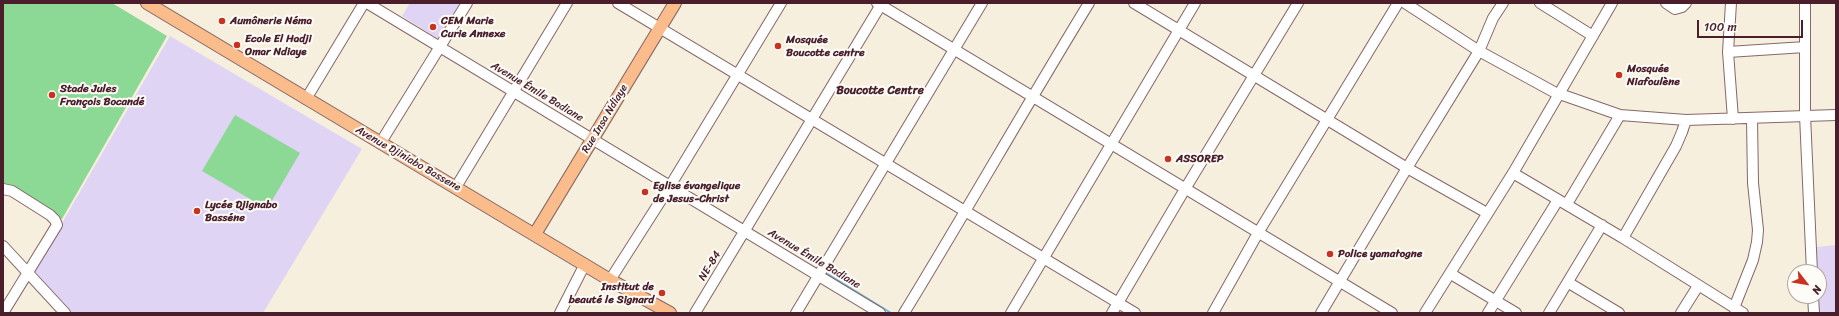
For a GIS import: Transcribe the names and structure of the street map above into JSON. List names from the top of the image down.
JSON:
{
  "streets": {
    "main road": ["Rue Insa Ndiaye", "Avenue Djiniabo Bassene"],
    "street": ["Avenue Émile Badiane", "NE-84"]
  },
  "crossings": [
    ["Avenue Émile Badiane", "Rue Insa Ndiaye"],
    ["Avenue Émile Badiane", "NE-84"],
    ["Rue Insa Ndiaye", "Avenue Djiniabo Bassene"]
  ],
  "districts": ["Boucotte Centre"],
  "places": [
    "Aumônerie Néma",
    "CEM Marie Curie Annexe",
    "Ecole El Hadji Omar Ndiaye",
    "Mosquée Boucotte centre",
    "Mosquée Niafoulène",
    "Stade Jules François Bocandé",
    "ASSOREP",
    "Eglise évangelique de Jesus-Christ",
    "Lycée Djignabo Basséne",
    "Police yamatogne",
    "Institut de beauté le Signard"
  ],
  "scale_bar": "100 m",
  "north": "bottom right"
}
